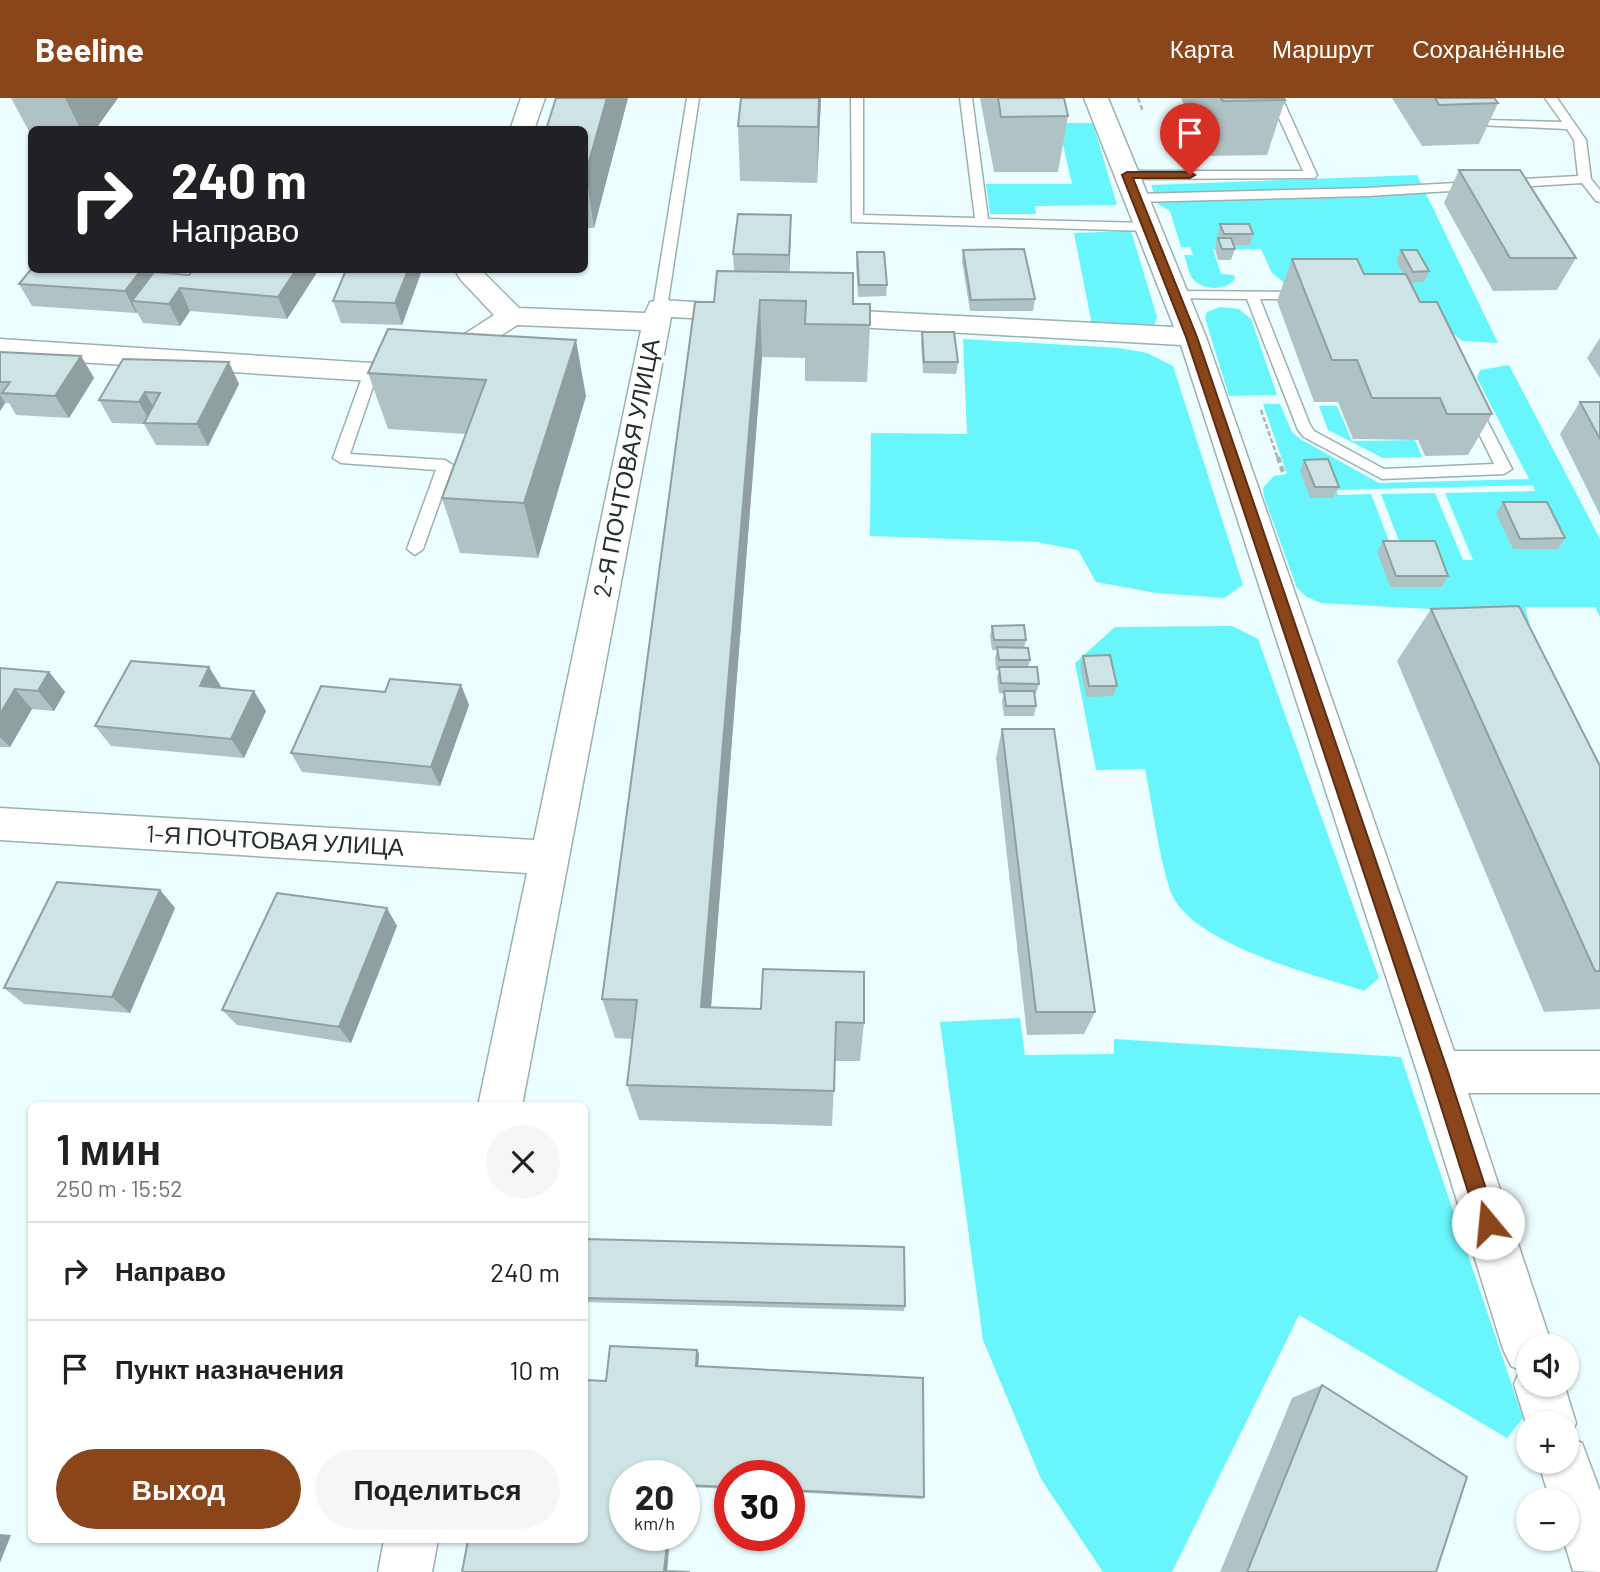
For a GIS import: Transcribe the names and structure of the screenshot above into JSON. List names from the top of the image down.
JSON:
{
  "streets": {
    "street": ["2-Я ПОЧТОВАЯ УЛИЦА", "1-Я ПОЧТОВАЯ УЛИЦА"]
  },
  "crossings": [
    ["2-Я ПОЧТОВАЯ УЛИЦА", "1-Я ПОЧТОВАЯ УЛИЦА"]
  ],
  "page": {
    "header": "Beeline",
    "nav": ["Карта", "Маршрут", "Сохранённые"],
    "turn": ["240 m", "Направо"],
    "heading": ["1 мин", "250 m · 15:52"],
    "list": [
      {
        "name": "Направо",
        "value": "240 m"
      },
      {
        "name": "Пункт назначения",
        "value": "10 m"
      }
    ],
    "map_buttons": ["+", "−"],
    "buttons": ["Выход", "Поделиться"],
    "speed": "20 km/h",
    "limit": "30"
  }
}
